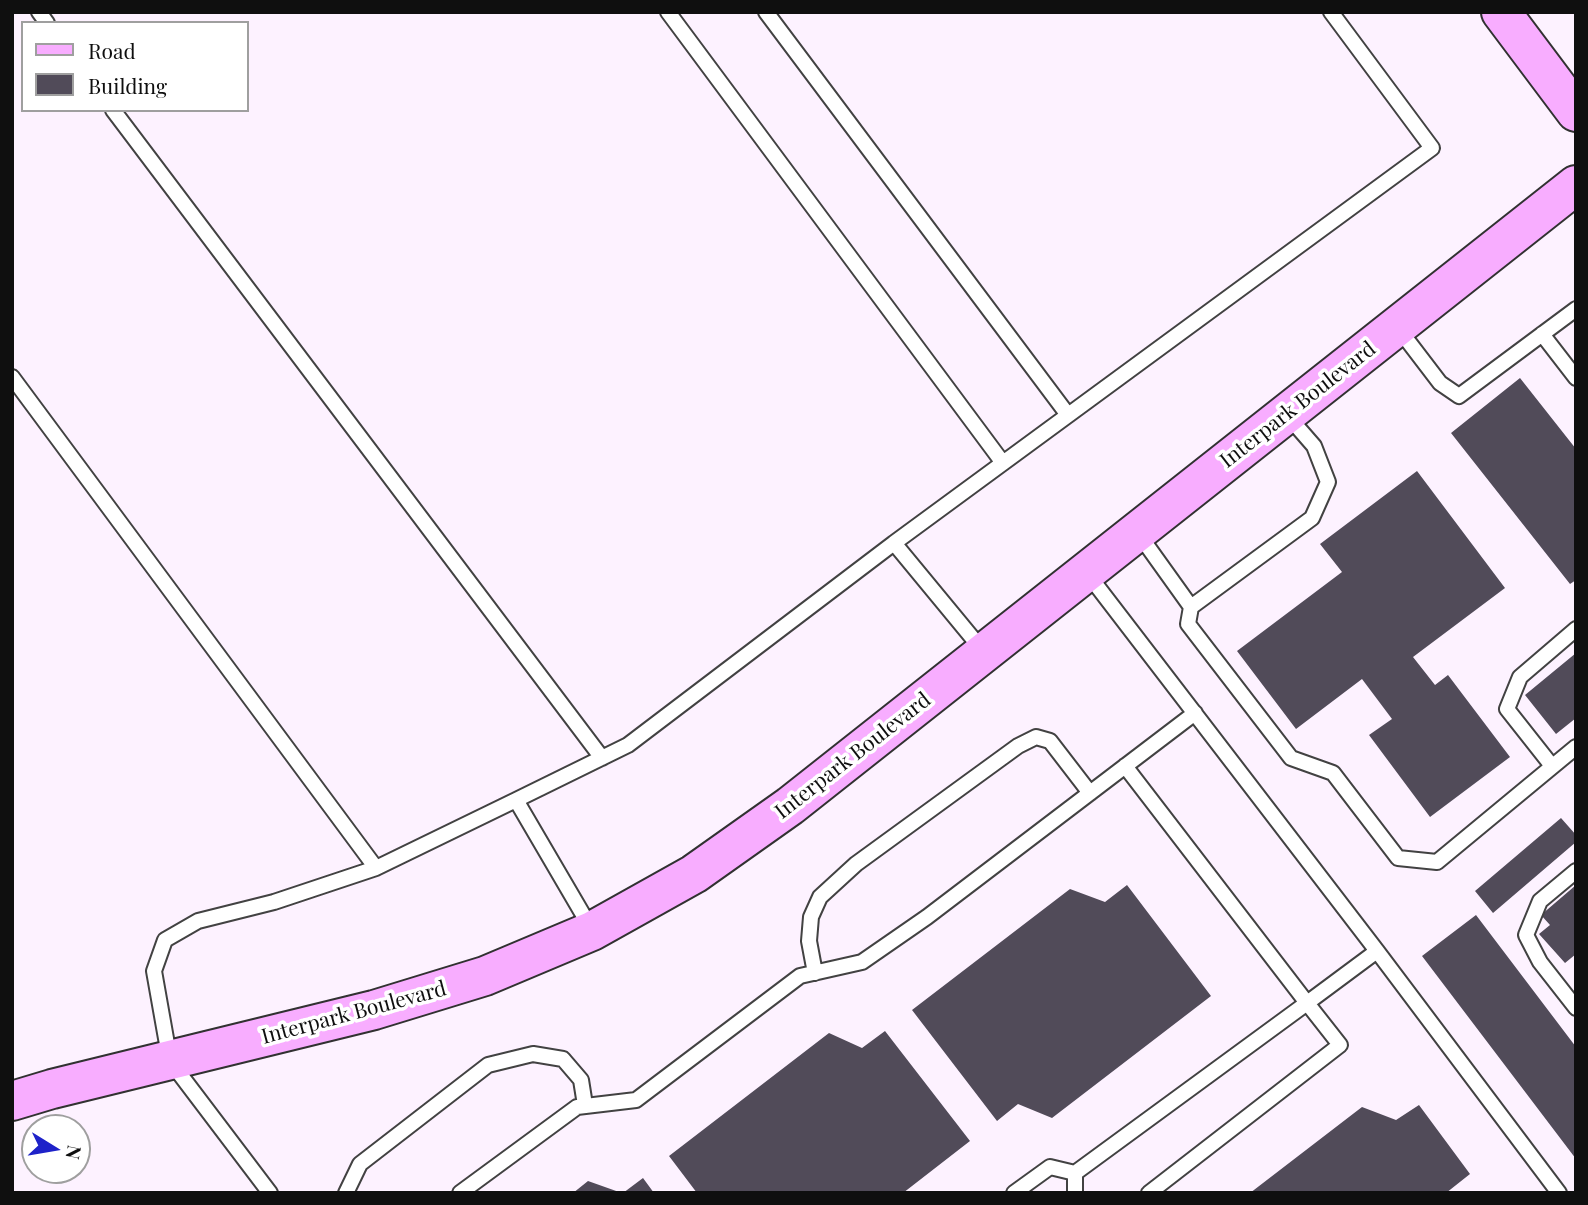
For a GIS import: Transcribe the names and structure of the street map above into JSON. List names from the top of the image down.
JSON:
{
  "streets": {
    "street": ["Interpark Boulevard"]
  },
  "legend": ["Road", "Building"],
  "north": "right"
}
